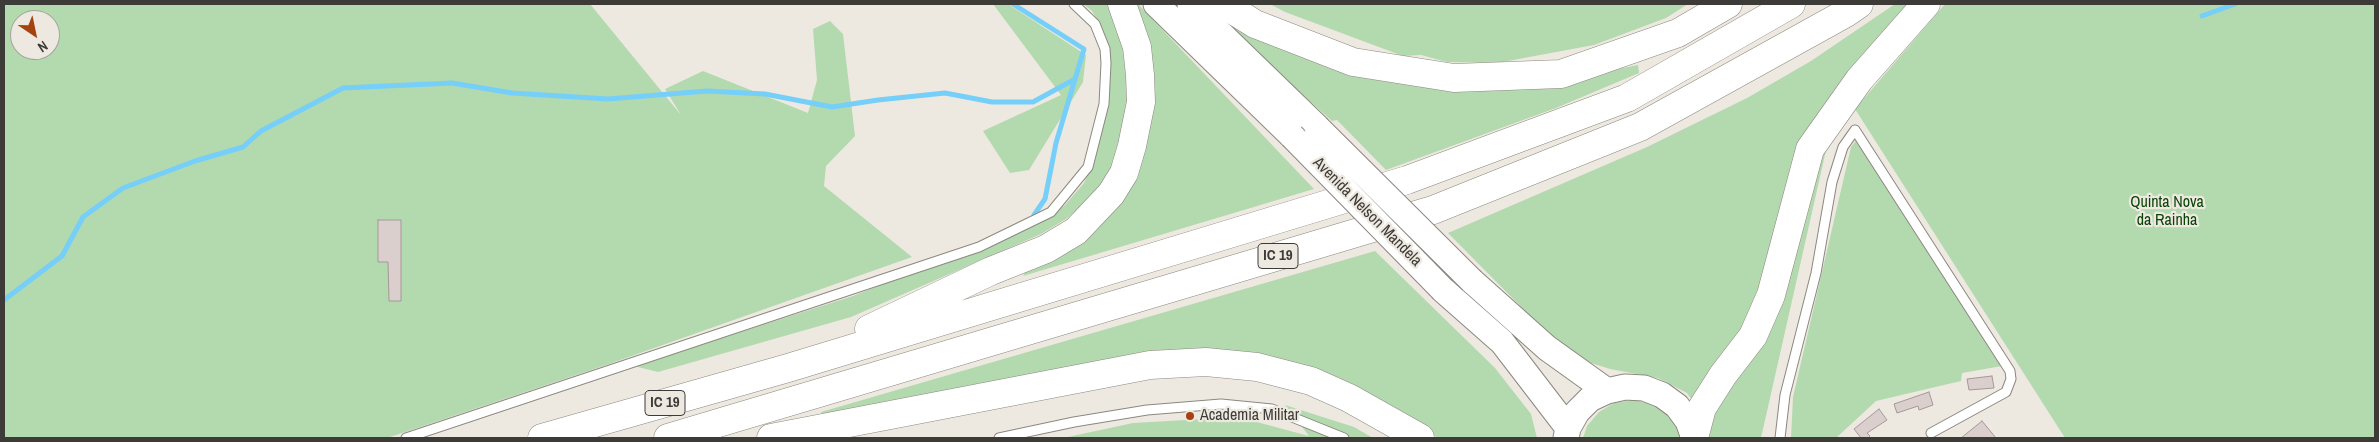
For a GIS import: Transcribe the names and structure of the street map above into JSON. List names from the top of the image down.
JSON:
{
  "streets": {
    "highway": ["IC 19"],
    "main road": ["Avenida Nelson Mandela"]
  },
  "parks": ["Quinta Nova da Rainha"],
  "places": ["Academia Militar"],
  "north": "bottom right"
}
